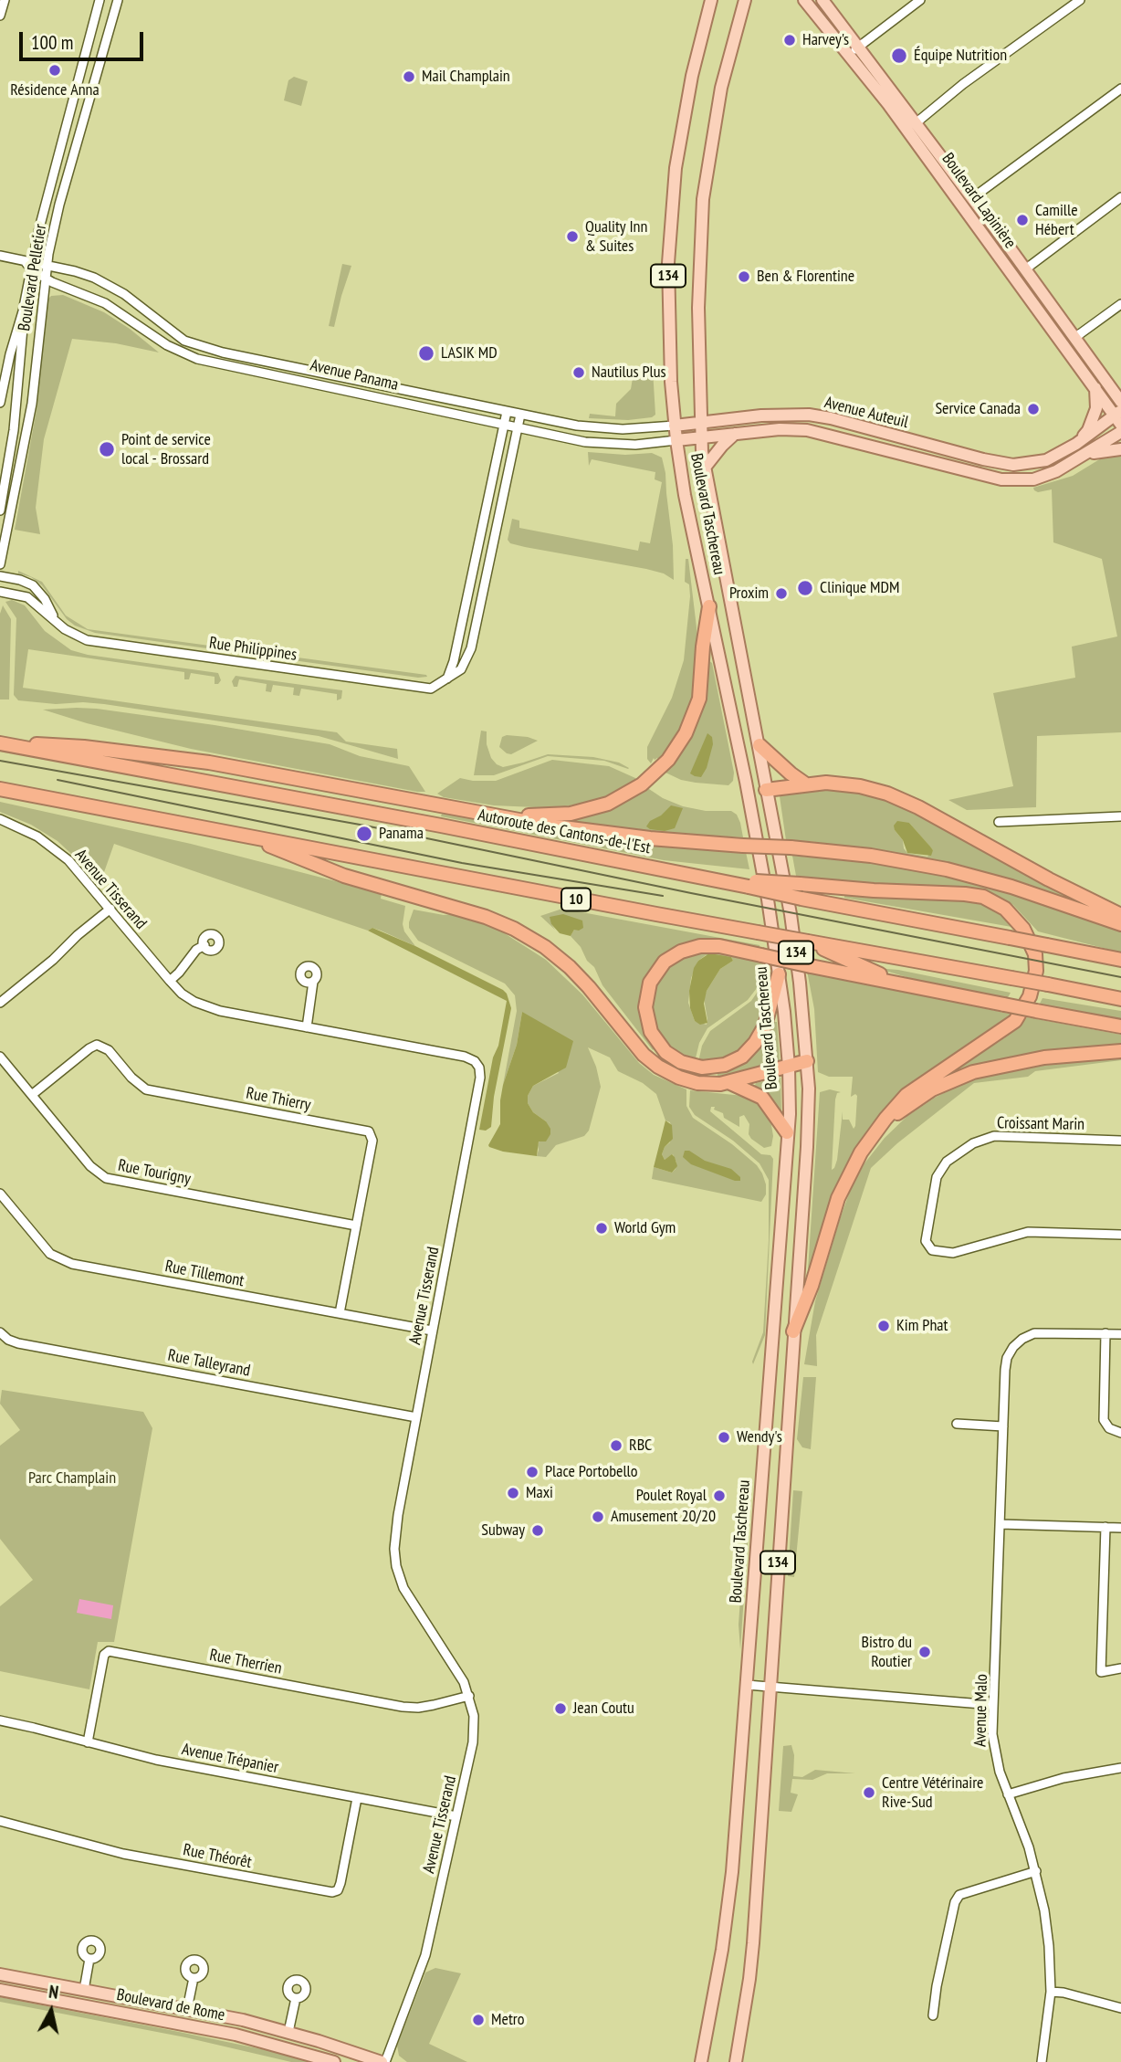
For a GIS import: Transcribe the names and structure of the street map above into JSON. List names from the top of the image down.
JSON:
{
  "streets": {
    "highway": ["Autoroute des Cantons-de-l'Est", "10"],
    "main road": [
      "Boulevard Lapinière",
      "134",
      "Avenue Panama",
      "Avenue Auteuil",
      "Boulevard Taschereau",
      "Boulevard de Rome"
    ],
    "street": [
      "Boulevard Pelletier",
      "Rue Philippines",
      "Avenue Tisserand",
      "Rue Thierry",
      "Croissant Marin",
      "Rue Tourigny",
      "Rue Tillemont",
      "Rue Talleyrand",
      "Rue Therrien",
      "Avenue Malo",
      "Avenue Trépanier",
      "Rue Théorêt"
    ]
  },
  "crossings": [
    ["Boulevard Lapinière", "Avenue Auteuil"],
    ["Boulevard Pelletier", "Avenue Panama"],
    ["Avenue Panama", "Avenue Auteuil"],
    ["Avenue Panama", "Boulevard Taschereau"],
    ["Avenue Auteuil", "Boulevard Taschereau"],
    ["Avenue Tisserand", "Rue Tillemont"],
    ["Avenue Tisserand", "Rue Talleyrand"],
    ["Avenue Tisserand", "Rue Therrien"],
    ["Avenue Tisserand", "Avenue Trépanier"],
    ["Avenue Tisserand", "Boulevard de Rome"],
    ["Rue Thierry", "Rue Tourigny"],
    ["Rue Thierry", "Rue Tillemont"],
    ["Rue Therrien", "Avenue Trépanier"],
    ["Avenue Trépanier", "Rue Théorêt"]
  ],
  "parks": ["Parc Champlain"],
  "places": [
    "Harvey's",
    "Équipe Nutrition",
    "Résidence Anna",
    "Mail Champlain",
    "Camille Hébert",
    "Quality Inn & Suites",
    "Ben & Florentine",
    "LASIK MD",
    "Nautilus Plus",
    "Service Canada",
    "Point de service local - Brossard",
    "Clinique MDM",
    "Proxim",
    "Panama",
    "World Gym",
    "Kim Phat",
    "Wendy's",
    "RBC",
    "Place Portobello",
    "Maxi",
    "Poulet Royal",
    "Amusement 20/20",
    "Subway",
    "Bistro du Routier",
    "Jean Coutu",
    "Centre Vétérinaire Rive-Sud",
    "Metro"
  ],
  "scale_bar": "100 m",
  "north": "top"
}
